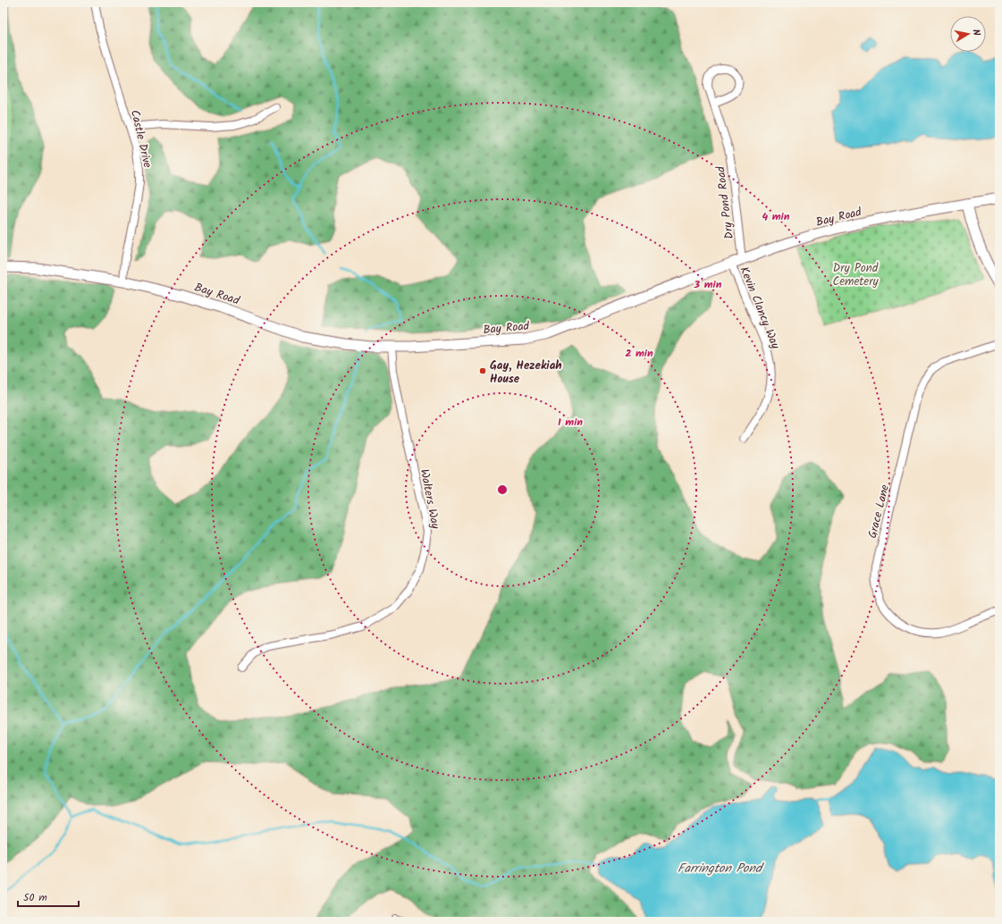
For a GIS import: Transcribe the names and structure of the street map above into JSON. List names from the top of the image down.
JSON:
{
  "streets": {
    "main road": ["Bay Road"],
    "street": [
      "Castle Drive",
      "Dry Pond Road",
      "Kevin Clancy Way",
      "Walters Way",
      "Grace Lane"
    ]
  },
  "crossings": [
    ["Castle Drive", "Bay Road"],
    ["Dry Pond Road", "Bay Road"],
    ["Bay Road", "Kevin Clancy Way"],
    ["Bay Road", "Walters Way"]
  ],
  "water": ["Farrington Pond"],
  "parks": ["Dry Pond Cemetery"],
  "places": ["Gay, Hezekiah House"],
  "scale_bar": "50 m",
  "north": "right",
  "rings": [
    "4 min",
    "3 min",
    "2 min",
    "1 min"
  ]
}
